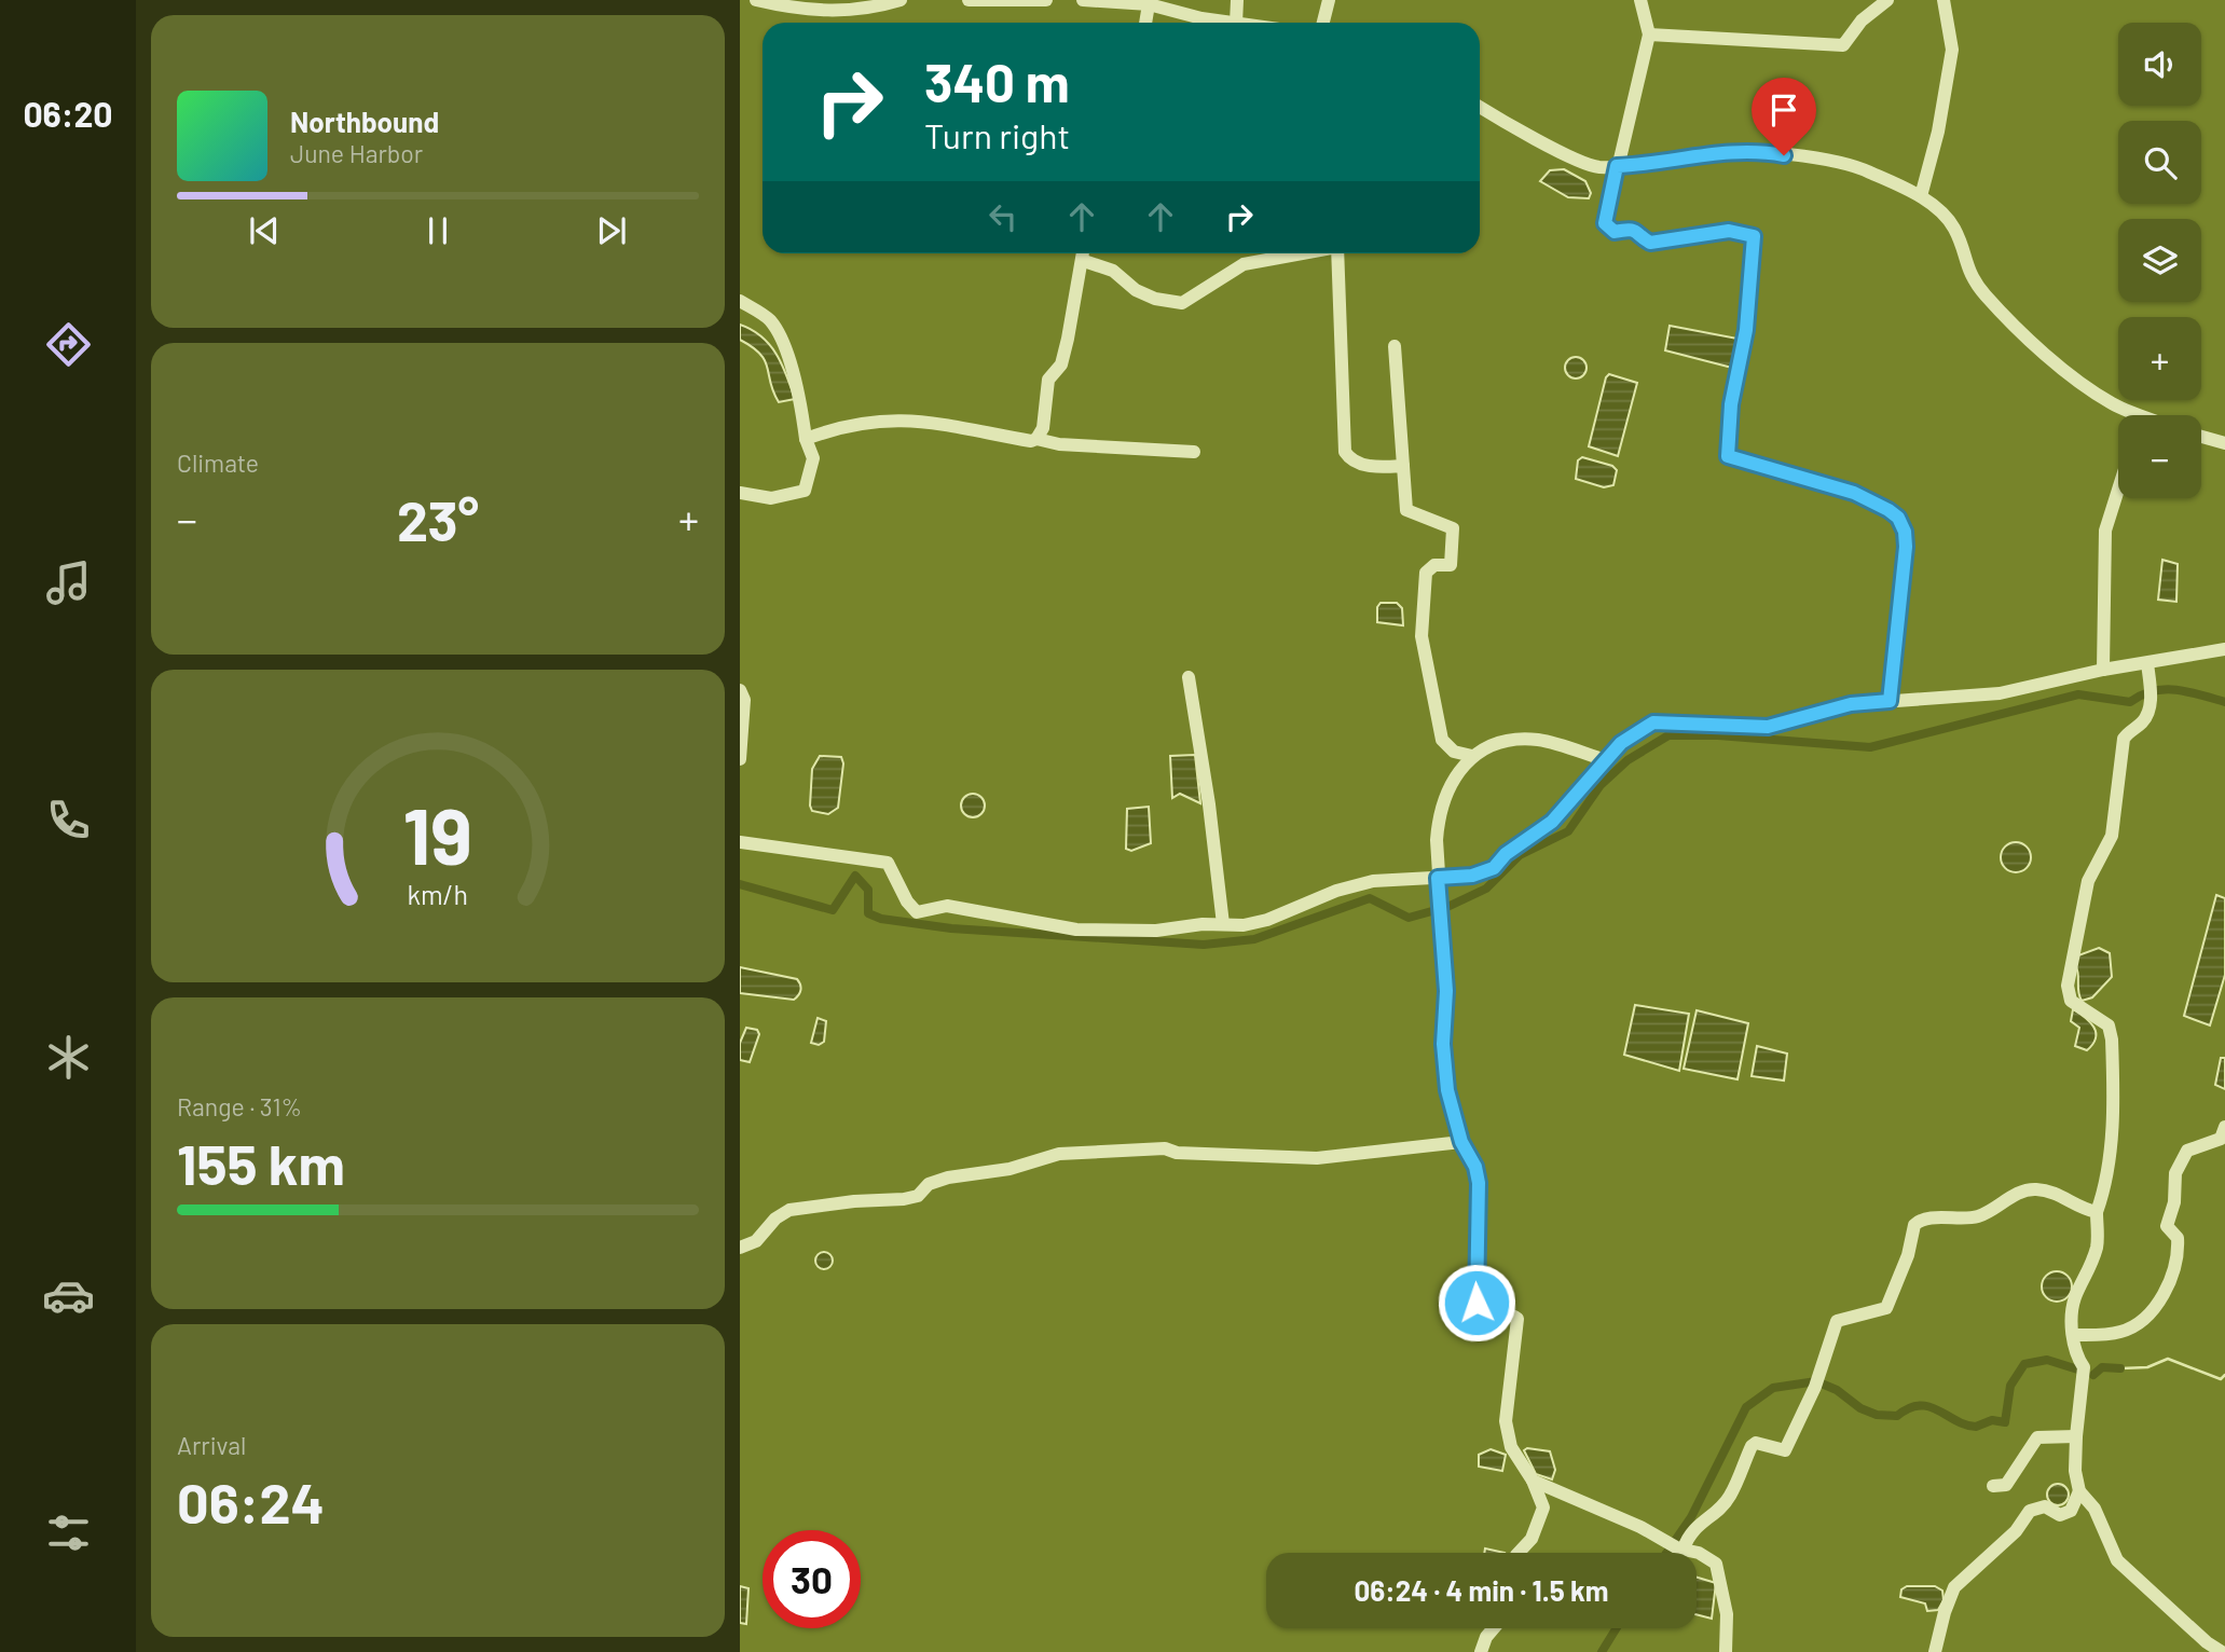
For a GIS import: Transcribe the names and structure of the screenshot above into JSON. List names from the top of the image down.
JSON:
{
  "page": {
    "tabs": "06:20",
    "map_buttons": ["+", "−"],
    "turn": ["340 m", "Turn right"],
    "song": ["Northbound", "June Harbor"],
    "tile": [
      "Climate",
      ["Range · 31%", "155 km"],
      ["Arrival", "06:24"]
    ],
    "heat": ["−", "23°", "+"],
    "limit": "30",
    "trip": "06:24 · 4 min · 1.5 km",
    "gauge": ["19", "km/h"]
  }
}
